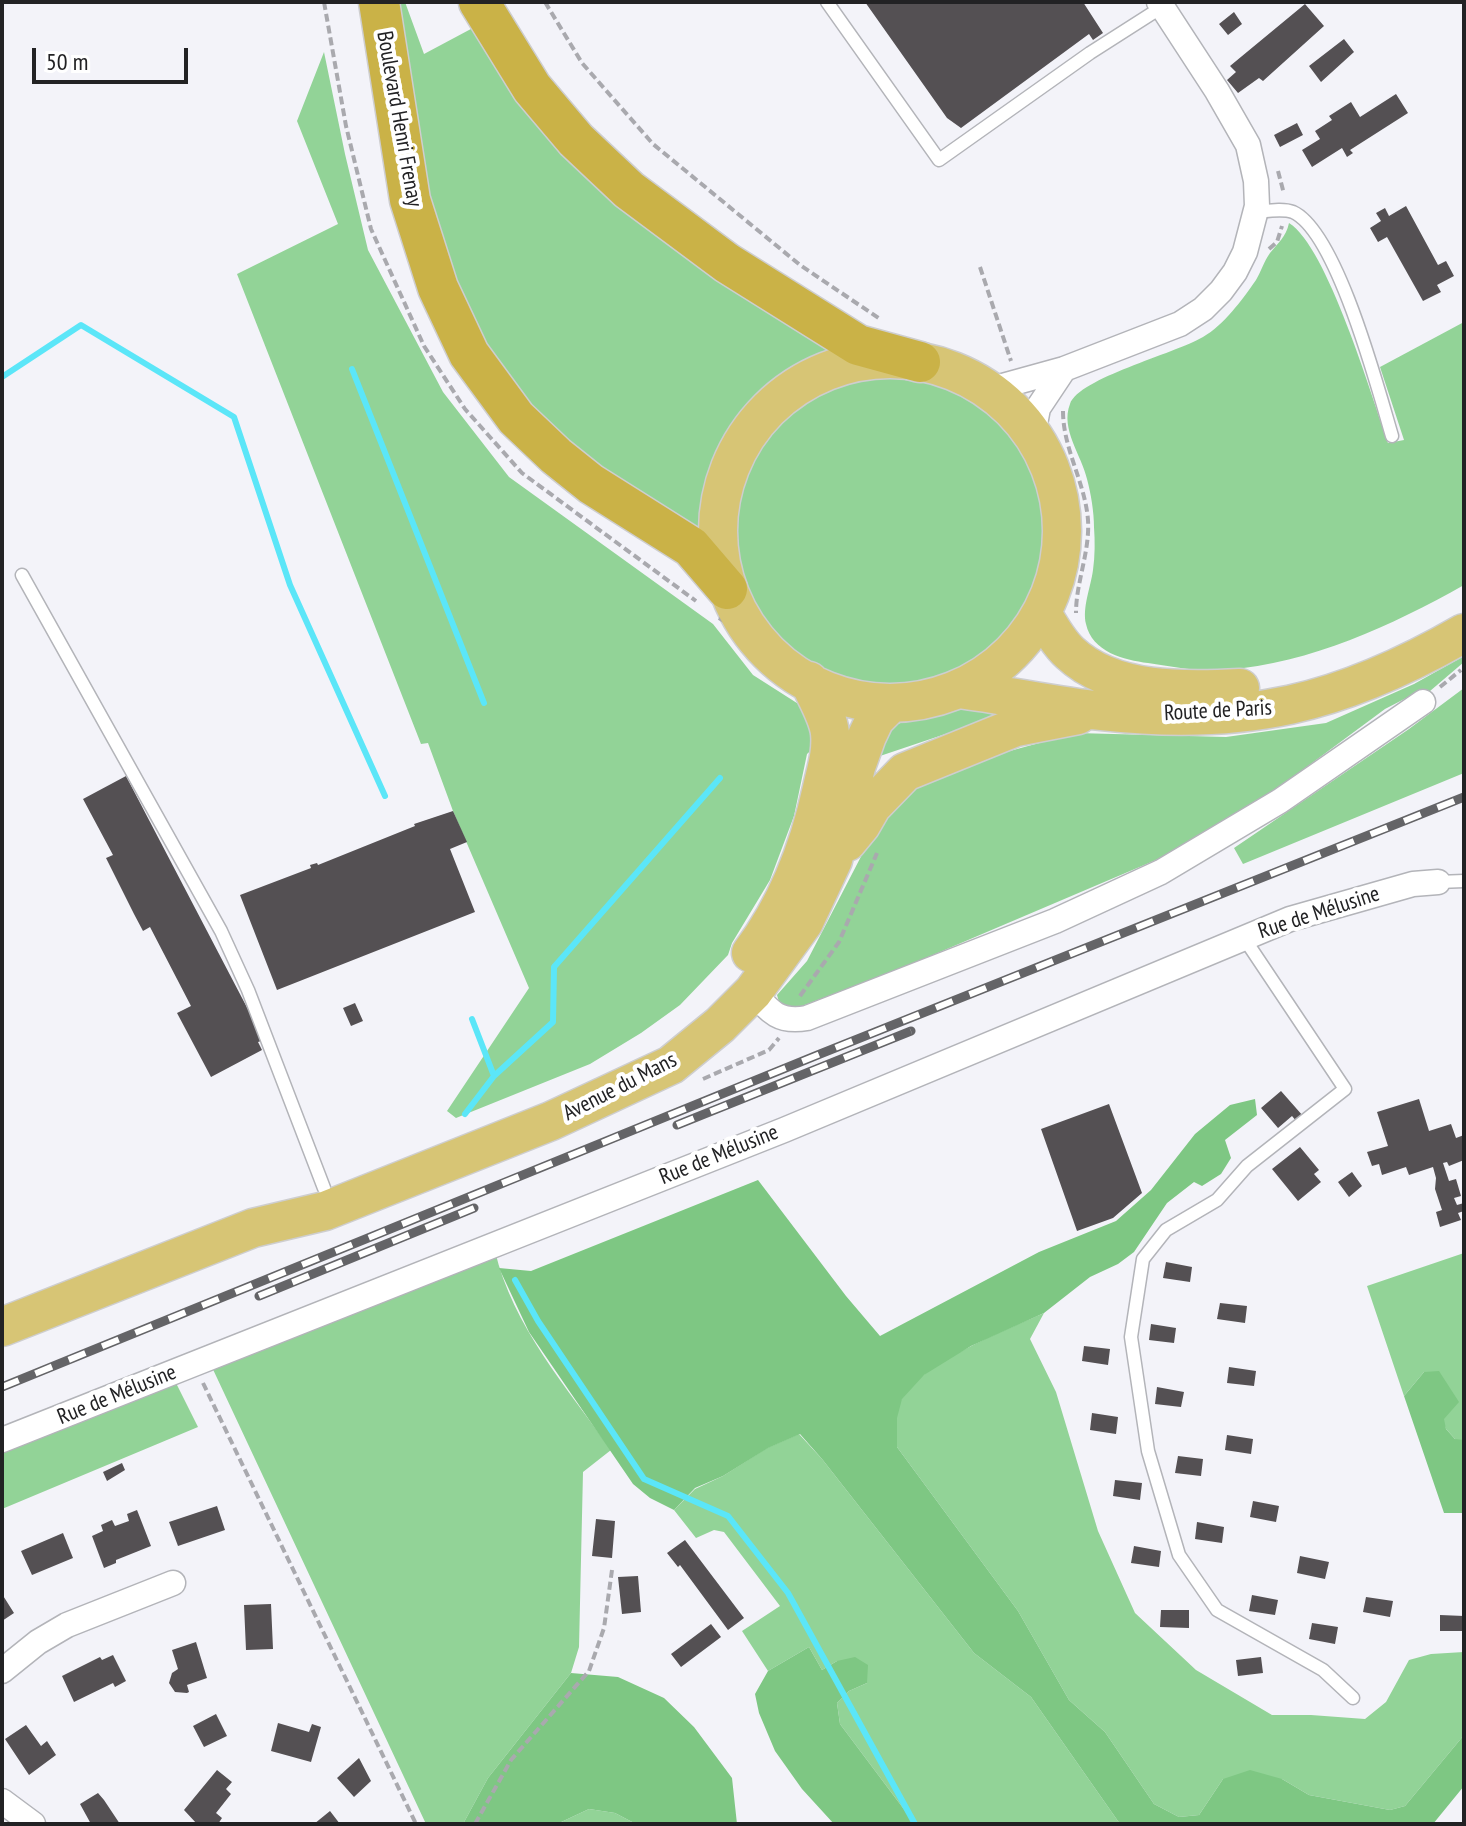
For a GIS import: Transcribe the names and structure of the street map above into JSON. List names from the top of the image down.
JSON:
{
  "streets": {
    "highway": ["Boulevard Henri Frenay"],
    "main road": ["Route de Paris", "Avenue du Mans"],
    "street": ["Rue de Mélusine"]
  },
  "scale_bar": "50 m"
}
